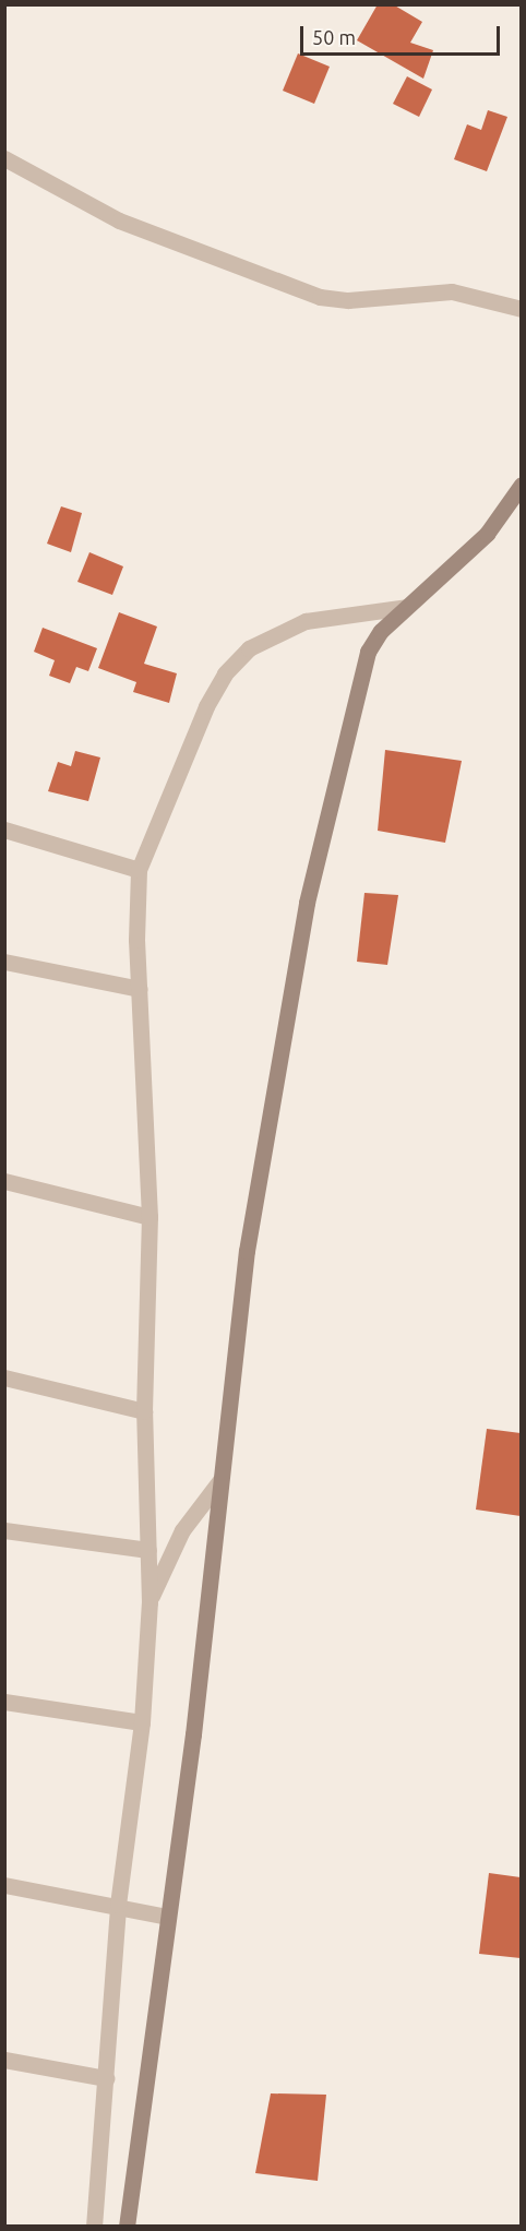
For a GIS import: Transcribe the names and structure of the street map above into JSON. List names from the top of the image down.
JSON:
{
  "scale_bar": "50 m"
}
